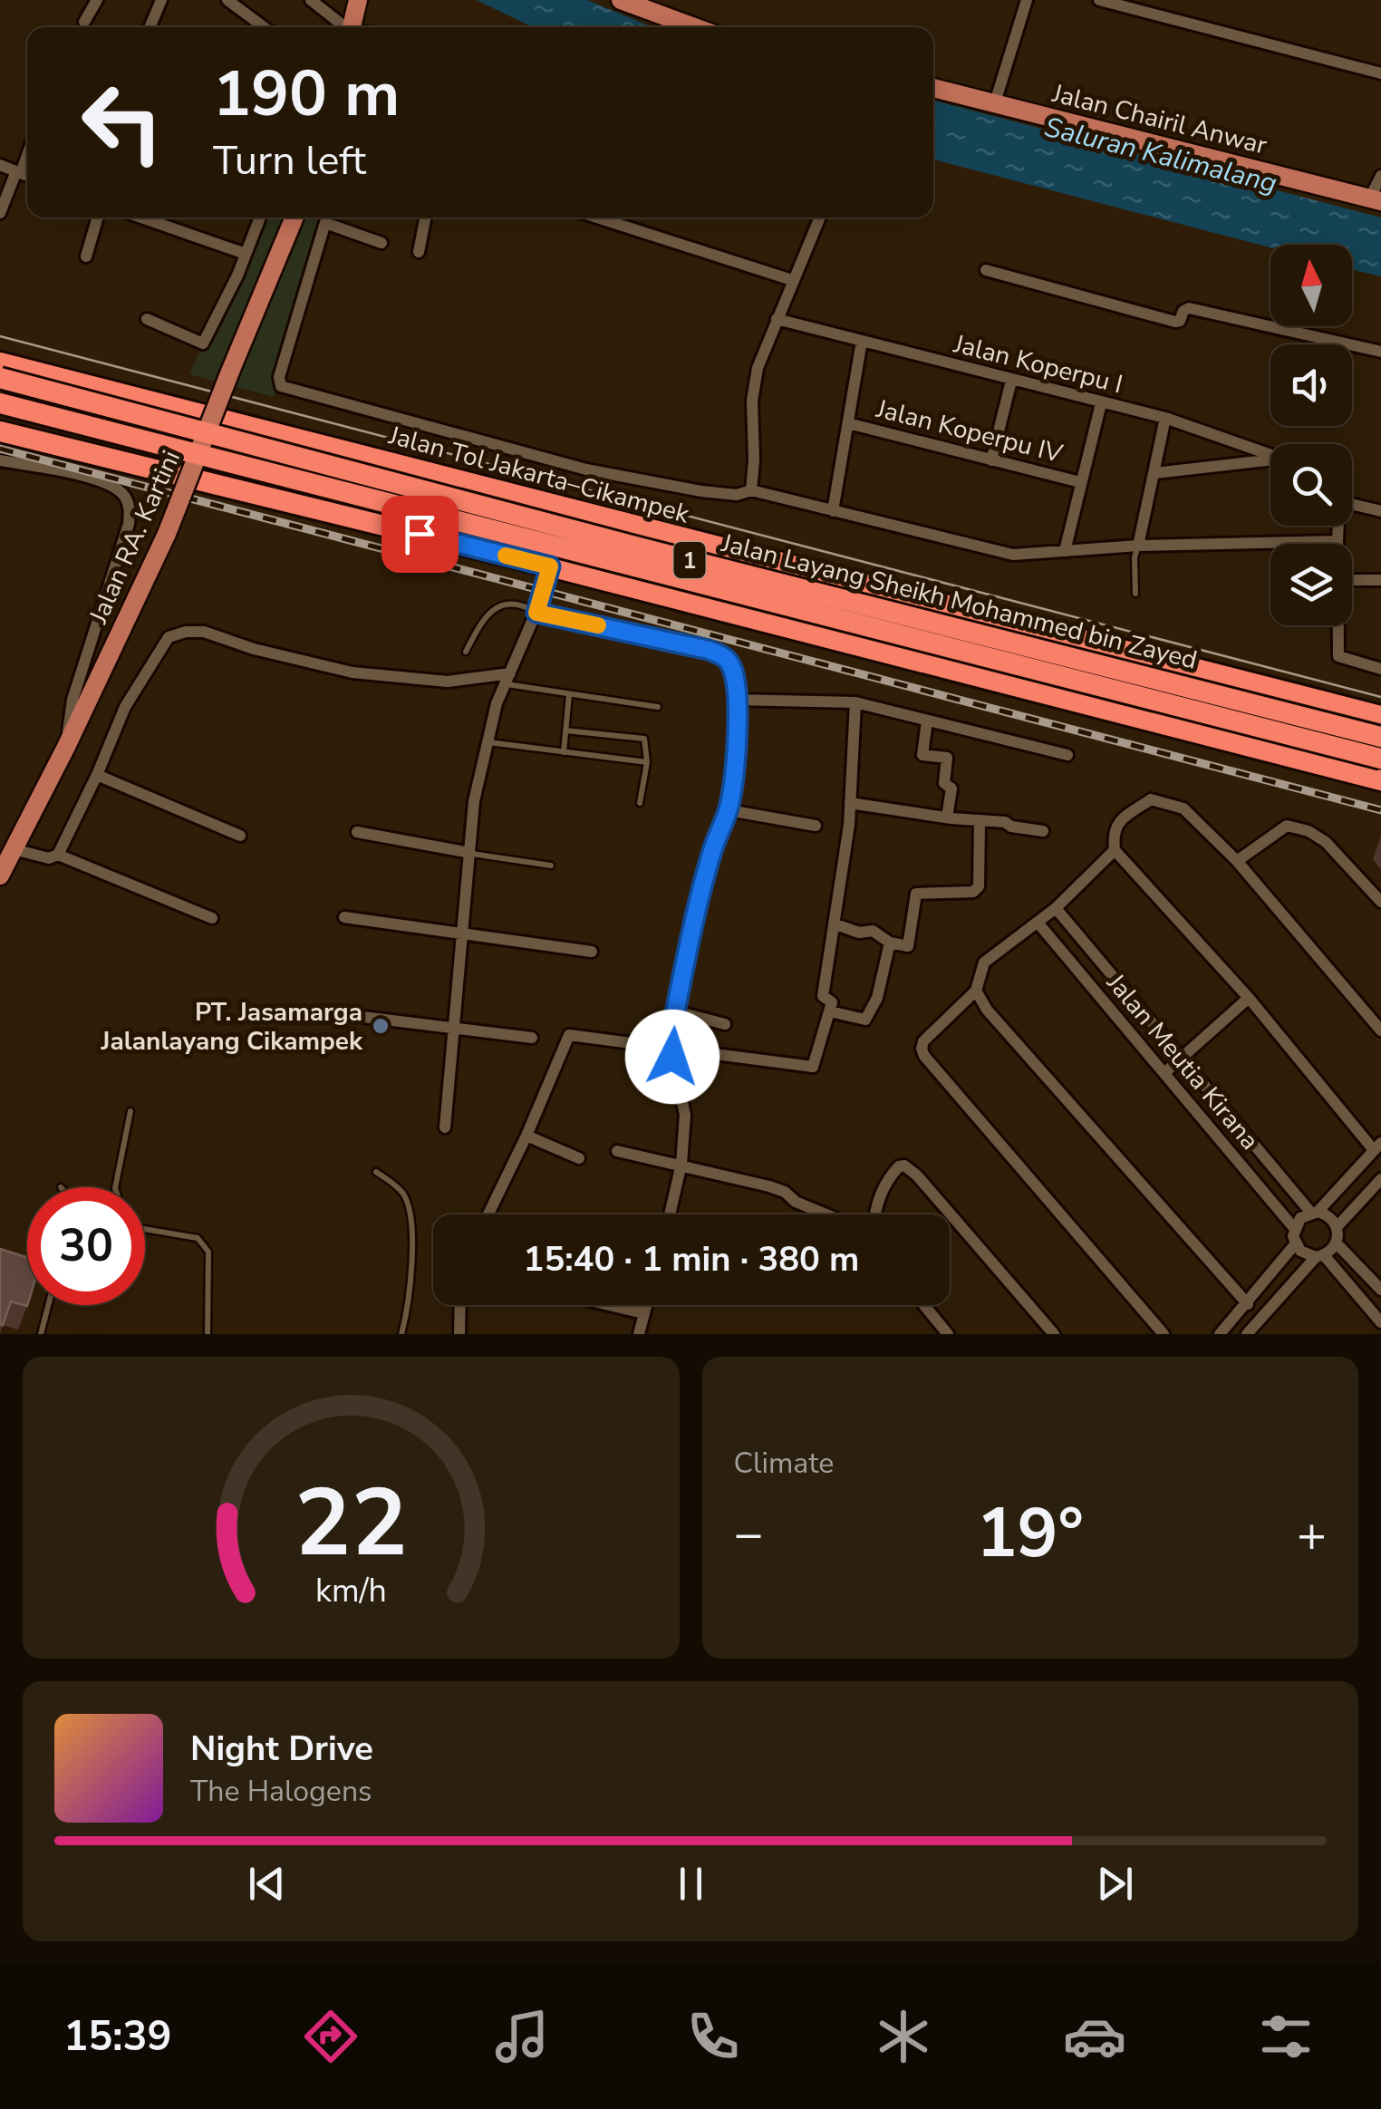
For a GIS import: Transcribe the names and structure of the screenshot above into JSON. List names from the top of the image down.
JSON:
{
  "streets": {
    "highway": ["Jalan Tol Jakarta–Cikampek", "1", "Jalan Layang Sheikh Mohammed bin Zayed"],
    "main road": ["Jalan Chairil Anwar", "Jalan RA. Kartini"],
    "street": ["Jalan Koperpu I", "Jalan Koperpu IV", "Jalan Meutia Kirana"]
  },
  "water": ["Saluran Kalimalang"],
  "places": ["PT. Jasamarga Jalanlayang Cikampek"],
  "north": "top",
  "page": {
    "turn": ["190 m", "Turn left"],
    "limit": "30",
    "trip": "15:40 · 1 min · 380 m",
    "tile": "Climate",
    "heat": ["−", "19°", "+"],
    "song": ["Night Drive", "The Halogens"],
    "tabs": "15:39",
    "gauge": ["22", "km/h"]
  }
}
